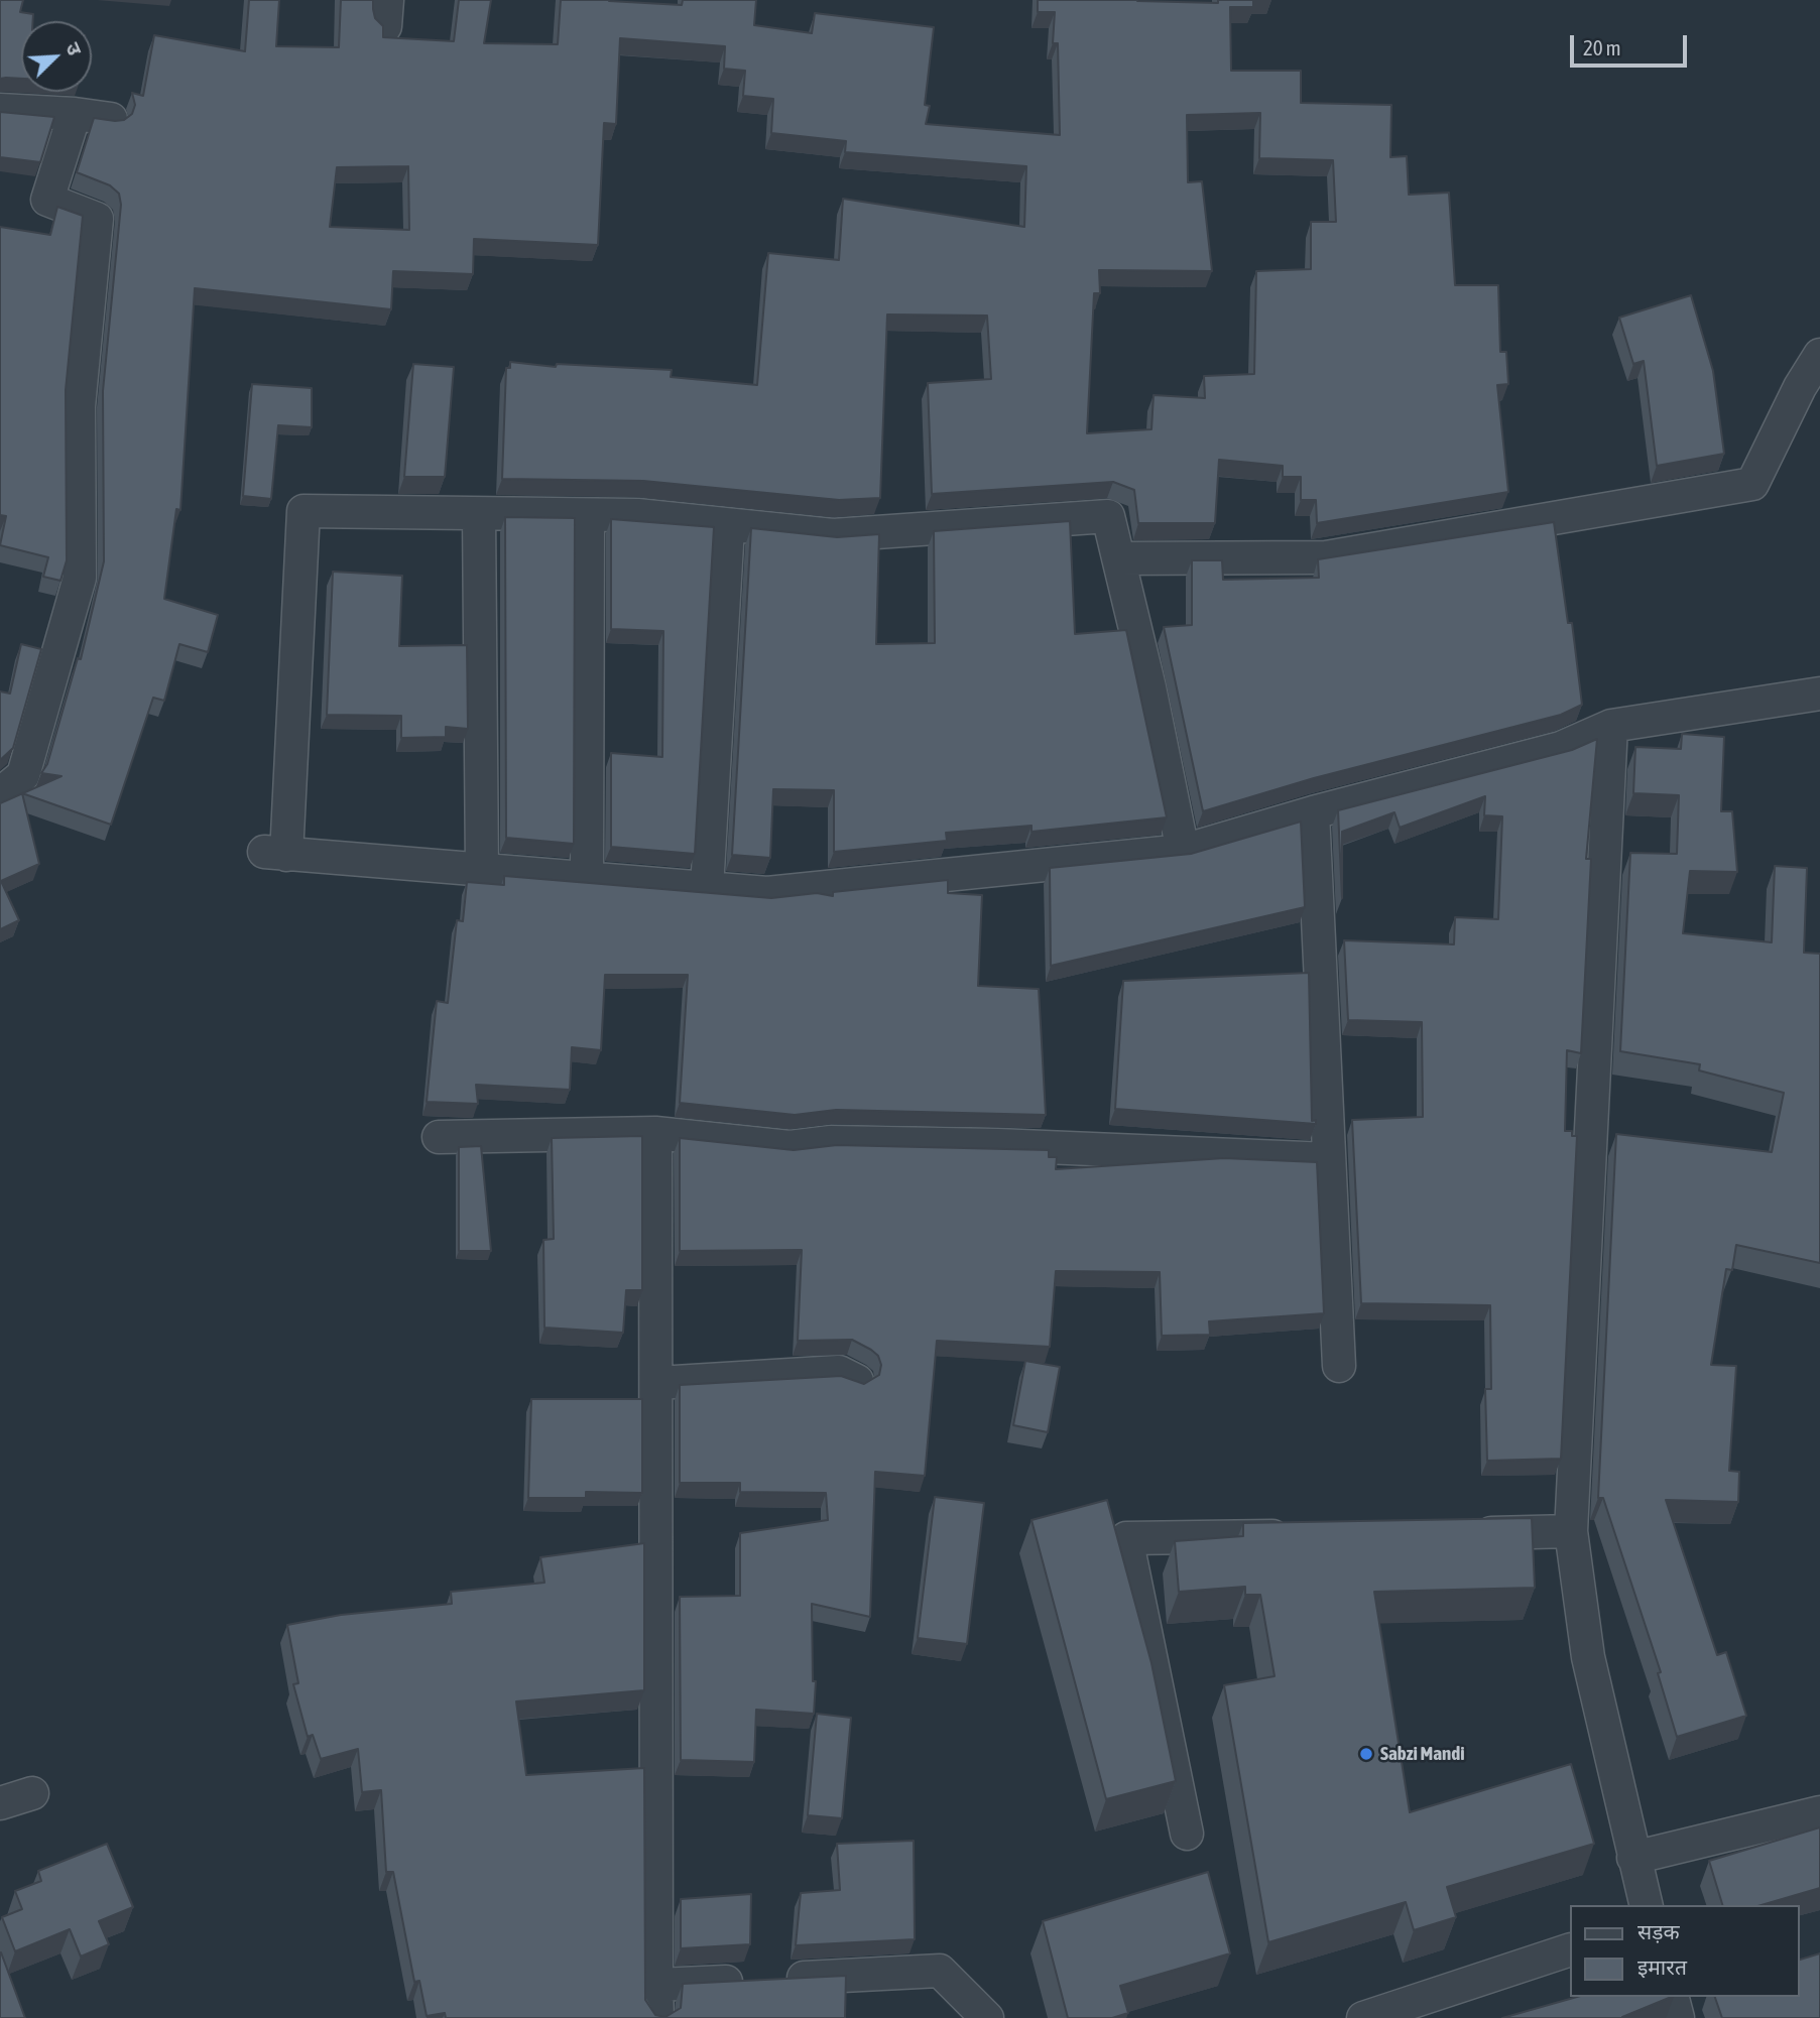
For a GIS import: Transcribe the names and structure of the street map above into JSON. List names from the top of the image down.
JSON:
{
  "places": ["Sabzi Mandi"],
  "legend": ["सड़क", "इमारत"],
  "scale_bar": "20 m",
  "north": "top right"
}
